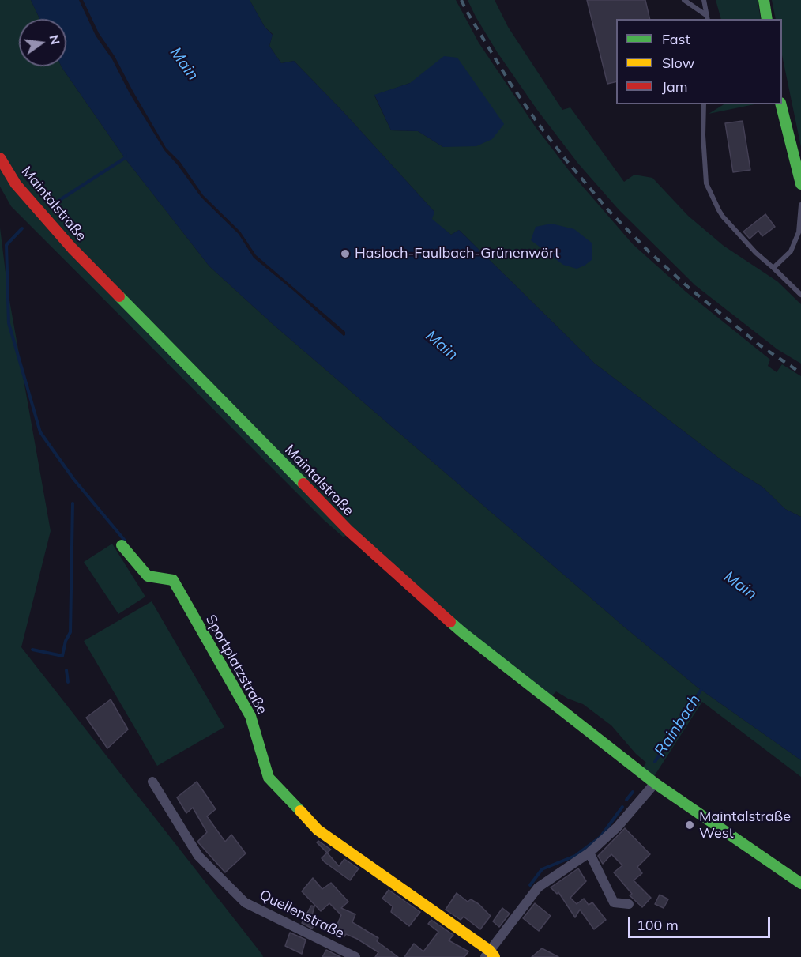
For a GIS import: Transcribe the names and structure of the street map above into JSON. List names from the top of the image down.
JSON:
{
  "streets": {
    "main road": ["Maintalstraße", "Sportplatzstraße"],
    "street": ["Quellenstraße"]
  },
  "water": ["Main", "Rainbach"],
  "places": ["Hasloch-Faulbach-Grünenwört", "Maintalstraße West"],
  "legend": ["Fast", "Slow", "Jam"],
  "scale_bar": "100 m",
  "north": "right"
}
